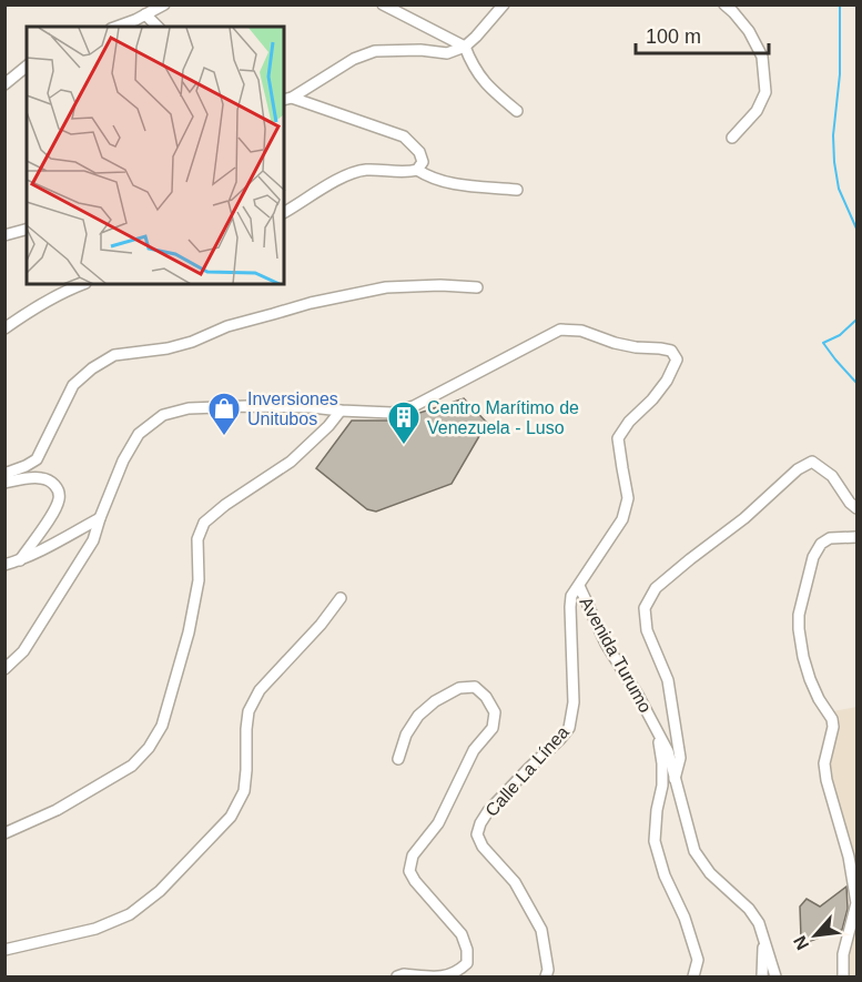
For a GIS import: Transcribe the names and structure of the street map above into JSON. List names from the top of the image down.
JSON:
{
  "streets": {
    "street": ["Avenida Turumo", "Calle La Línea"]
  },
  "crossings": [
    ["Avenida Turumo", "Calle La Línea"]
  ],
  "places": {
    "shop": ["Inversiones Unitubos"],
    "building": ["Centro Marítimo de Venezuela - Luso"]
  },
  "scale_bar": "100 m",
  "north": "bottom left"
}
